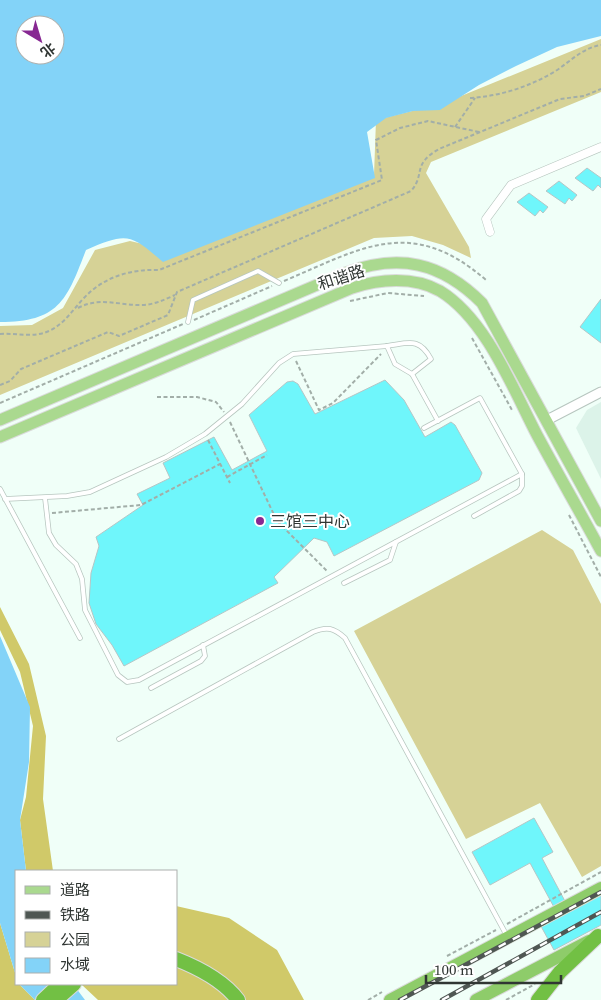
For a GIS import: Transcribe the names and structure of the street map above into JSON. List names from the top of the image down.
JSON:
{
  "streets": {
    "main road": ["和谐路"]
  },
  "places": ["三馆三中心"],
  "legend": [
    "道路",
    "铁路",
    "公园",
    "水域"
  ],
  "scale_bar": "100 m",
  "north": "bottom right"
}
